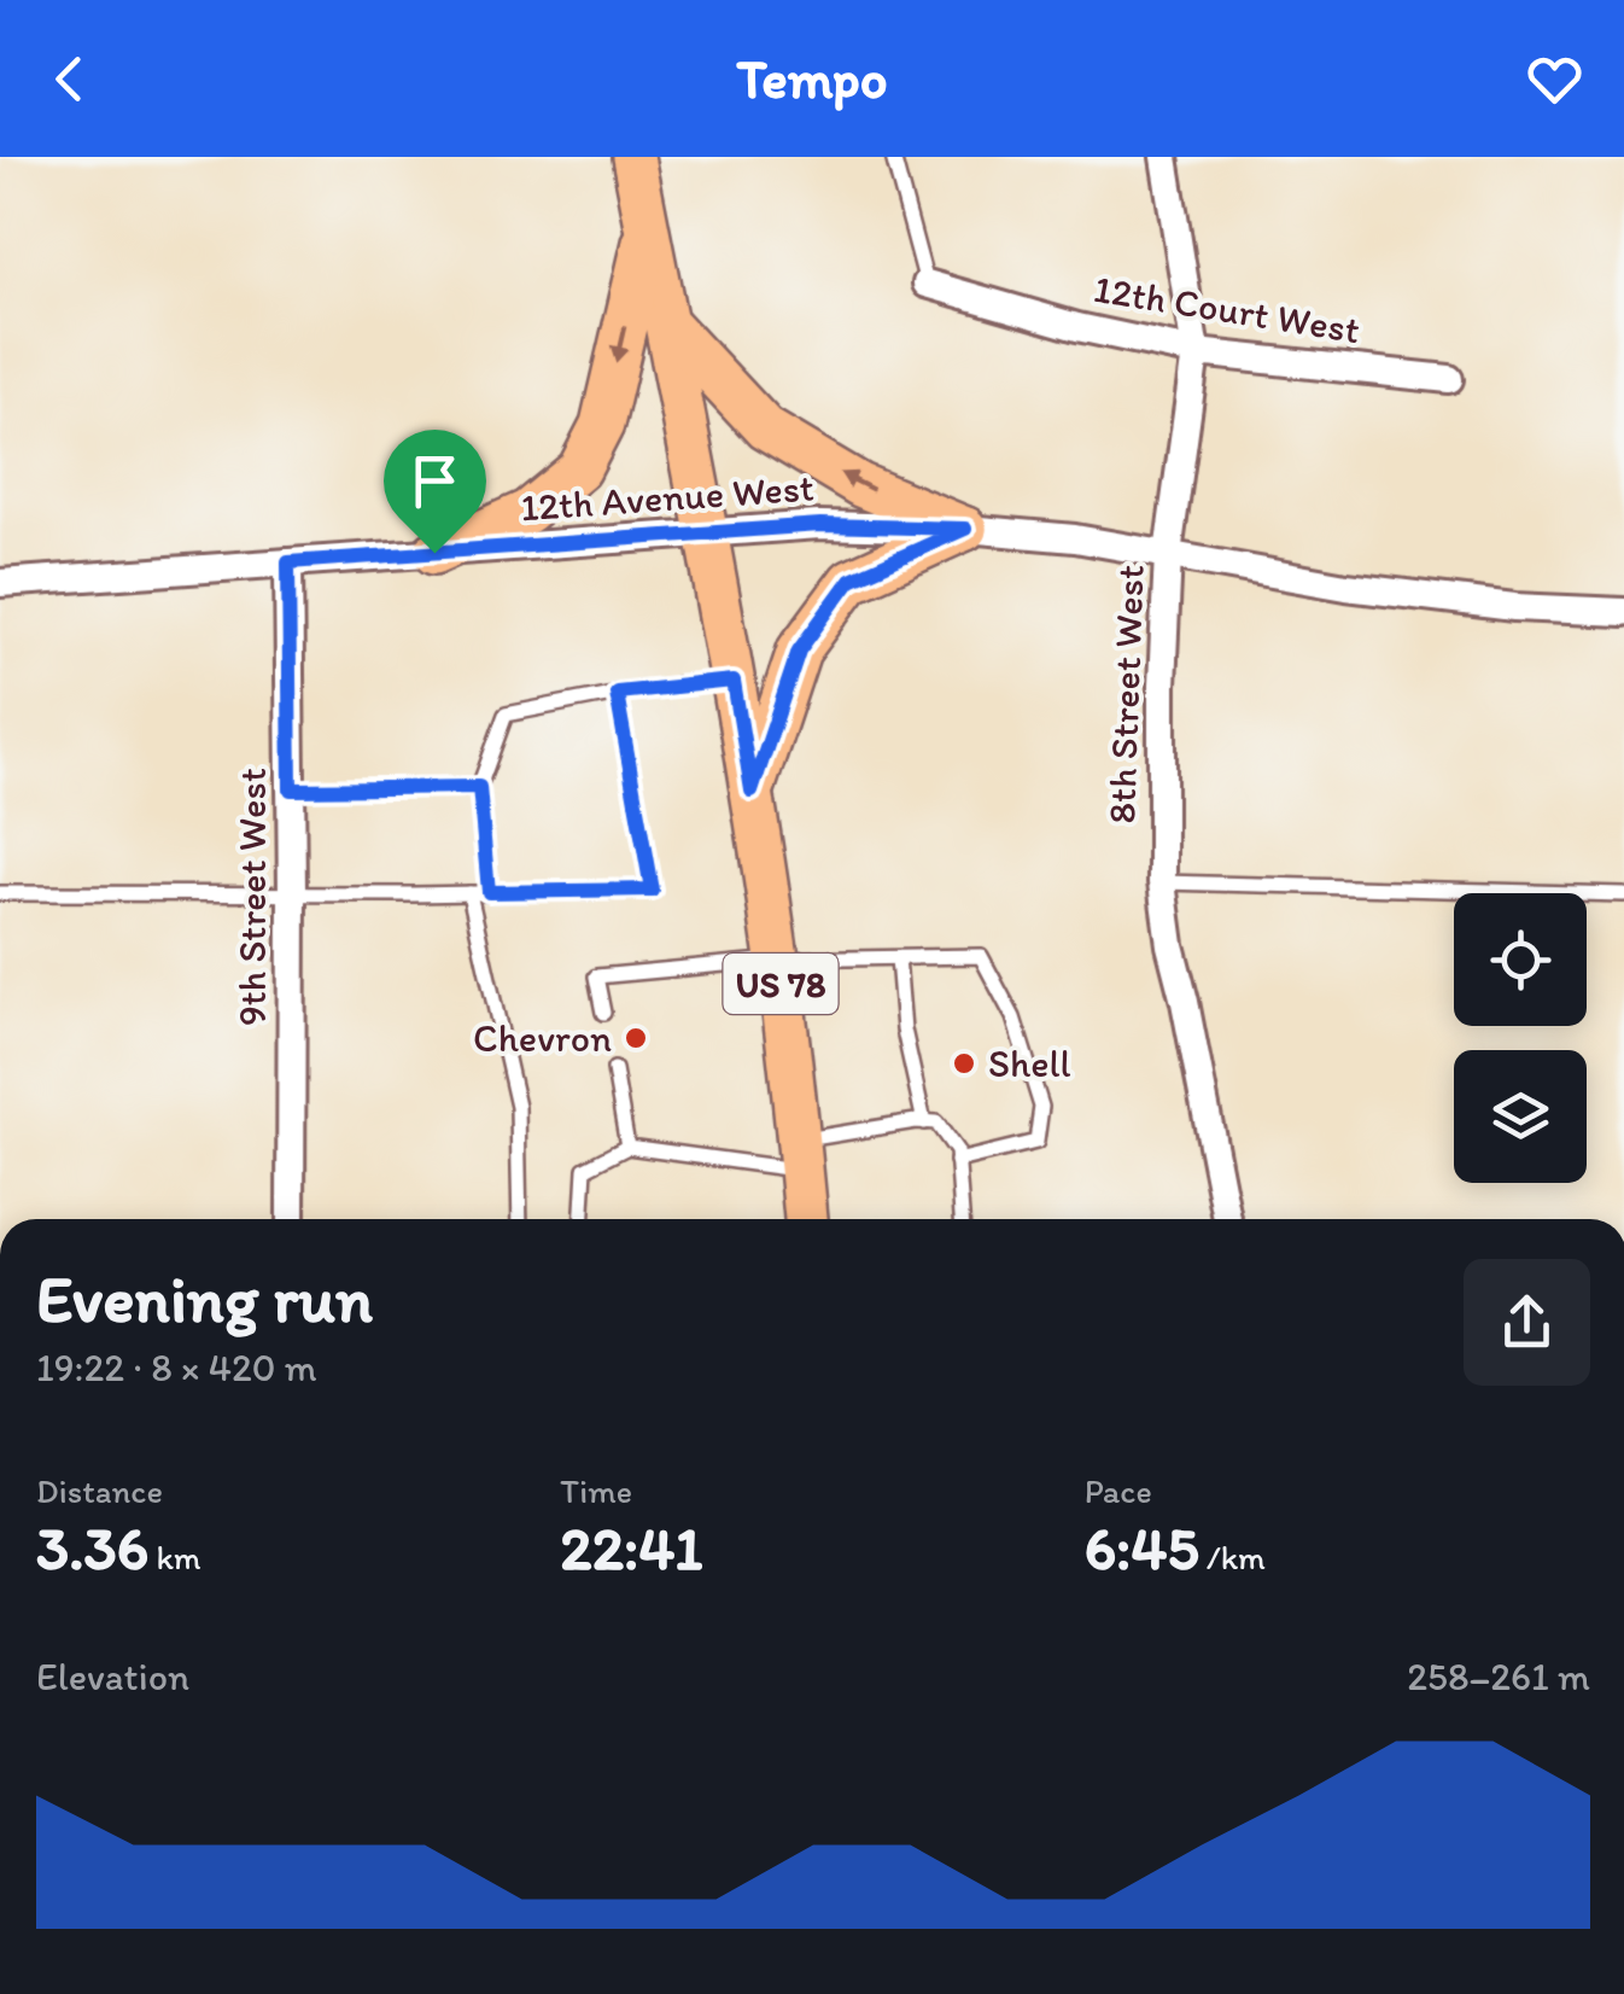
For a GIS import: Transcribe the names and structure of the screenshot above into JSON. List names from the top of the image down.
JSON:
{
  "streets": {
    "main road": ["US 78"],
    "street": [
      "12th Court West",
      "12th Avenue West",
      "8th Street West",
      "9th Street West"
    ]
  },
  "crossings": [
    ["12th Court West", "8th Street West"],
    ["12th Avenue West", "8th Street West"],
    ["12th Avenue West", "9th Street West"],
    ["12th Avenue West", "US 78"]
  ],
  "places": ["Chevron", "Shell"],
  "page": {
    "header": "Tempo",
    "heading": ["Evening run", "19:22 · 8 × 420 m"],
    "stats": [
      ["Distance", "3.36 km"],
      ["Time", "22:41"],
      ["Pace", "6:45 /km"]
    ],
    "chart": ["Elevation", "258–261 m"]
  }
}
